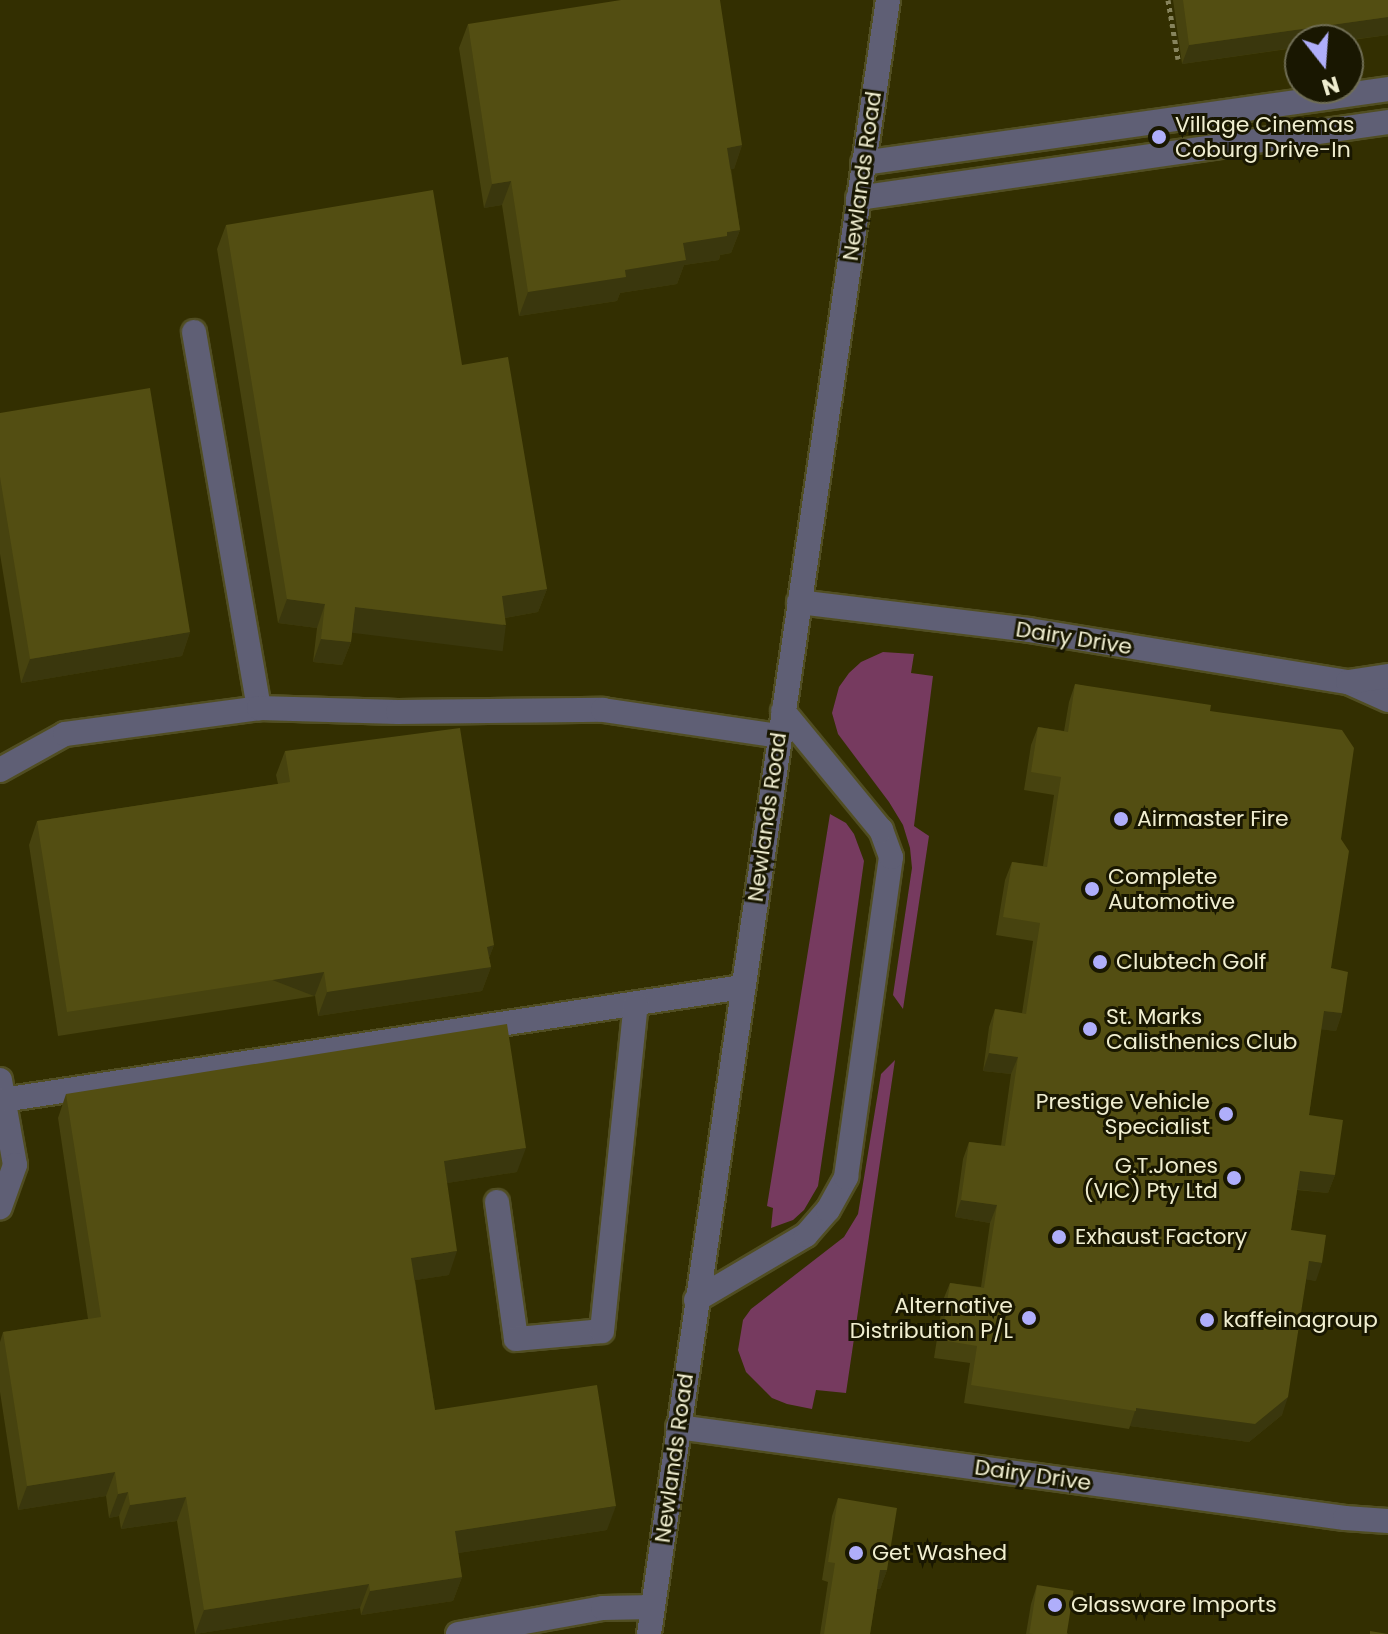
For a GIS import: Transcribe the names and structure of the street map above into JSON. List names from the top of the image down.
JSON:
{
  "streets": {
    "street": ["Newlands Road", "Dairy Drive"]
  },
  "crossings": [
    ["Newlands Road", "Dairy Drive"]
  ],
  "places": [
    "Village Cinemas Coburg Drive-In",
    "Airmaster Fire",
    "Complete Automotive",
    "Clubtech Golf",
    "St. Marks Calisthenics Club",
    "Prestige Vehicle Specialist",
    "G.T.Jones (VIC) Pty Ltd",
    "Exhaust Factory",
    "Alternative Distribution P/L",
    "kaffeinagroup",
    "Get Washed",
    "Glassware Imports"
  ],
  "north": "bottom"
}
